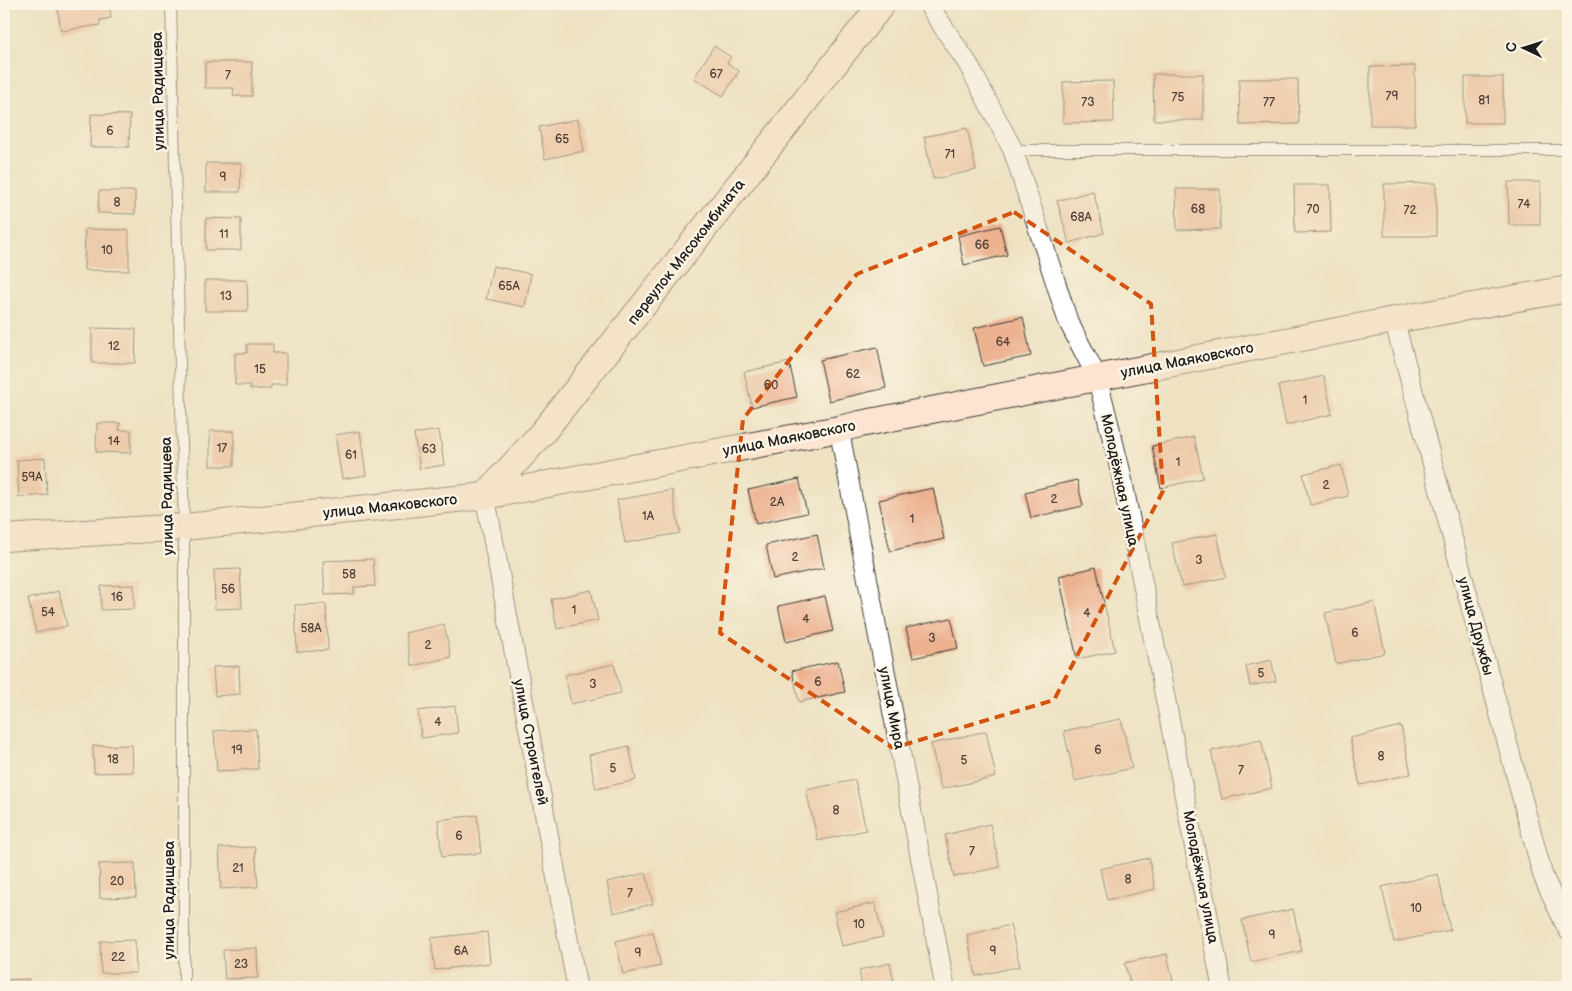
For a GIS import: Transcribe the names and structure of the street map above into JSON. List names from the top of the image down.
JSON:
{
  "streets": {
    "street": [
      "переулок Мясокомбината",
      "улица Маяковского",
      "Молодёжная улица",
      "улица Дружбы",
      "улица Мира",
      "улица Строителей"
    ],
    "lane": ["улица Радищева"]
  },
  "crossings": [
    ["улица Радищева", "улица Маяковского"],
    ["переулок Мясокомбината", "улица Маяковского"],
    ["переулок Мясокомбината", "улица Строителей"],
    ["улица Маяковского", "Молодёжная улица"],
    ["улица Маяковского", "улица Дружбы"],
    ["улица Маяковского", "улица Мира"],
    ["улица Маяковского", "улица Строителей"]
  ],
  "house_numbers": [
    "67",
    "7",
    "79",
    "75",
    "81",
    "73",
    "77",
    "6",
    "65",
    "71",
    "9",
    "8",
    "74",
    "68",
    "70",
    "72",
    "68А",
    "11",
    "66",
    "10",
    "65А",
    "13",
    "64",
    "12",
    "15",
    "62",
    "60",
    "1",
    "14",
    "17",
    "63",
    "61",
    "1",
    "59А",
    "2",
    "2",
    "2А",
    "1А",
    "1",
    "2",
    "3",
    "58",
    "56",
    "16",
    "1",
    "54",
    "4",
    "4",
    "58А",
    "6",
    "3",
    "2",
    "5",
    "6",
    "3",
    "4",
    "19",
    "6",
    "8",
    "18",
    "5",
    "5",
    "7",
    "8",
    "6",
    "7",
    "21",
    "8",
    "20",
    "7",
    "10",
    "10",
    "9",
    "6А",
    "9",
    "9",
    "22",
    "23"
  ],
  "north": "left"
}
